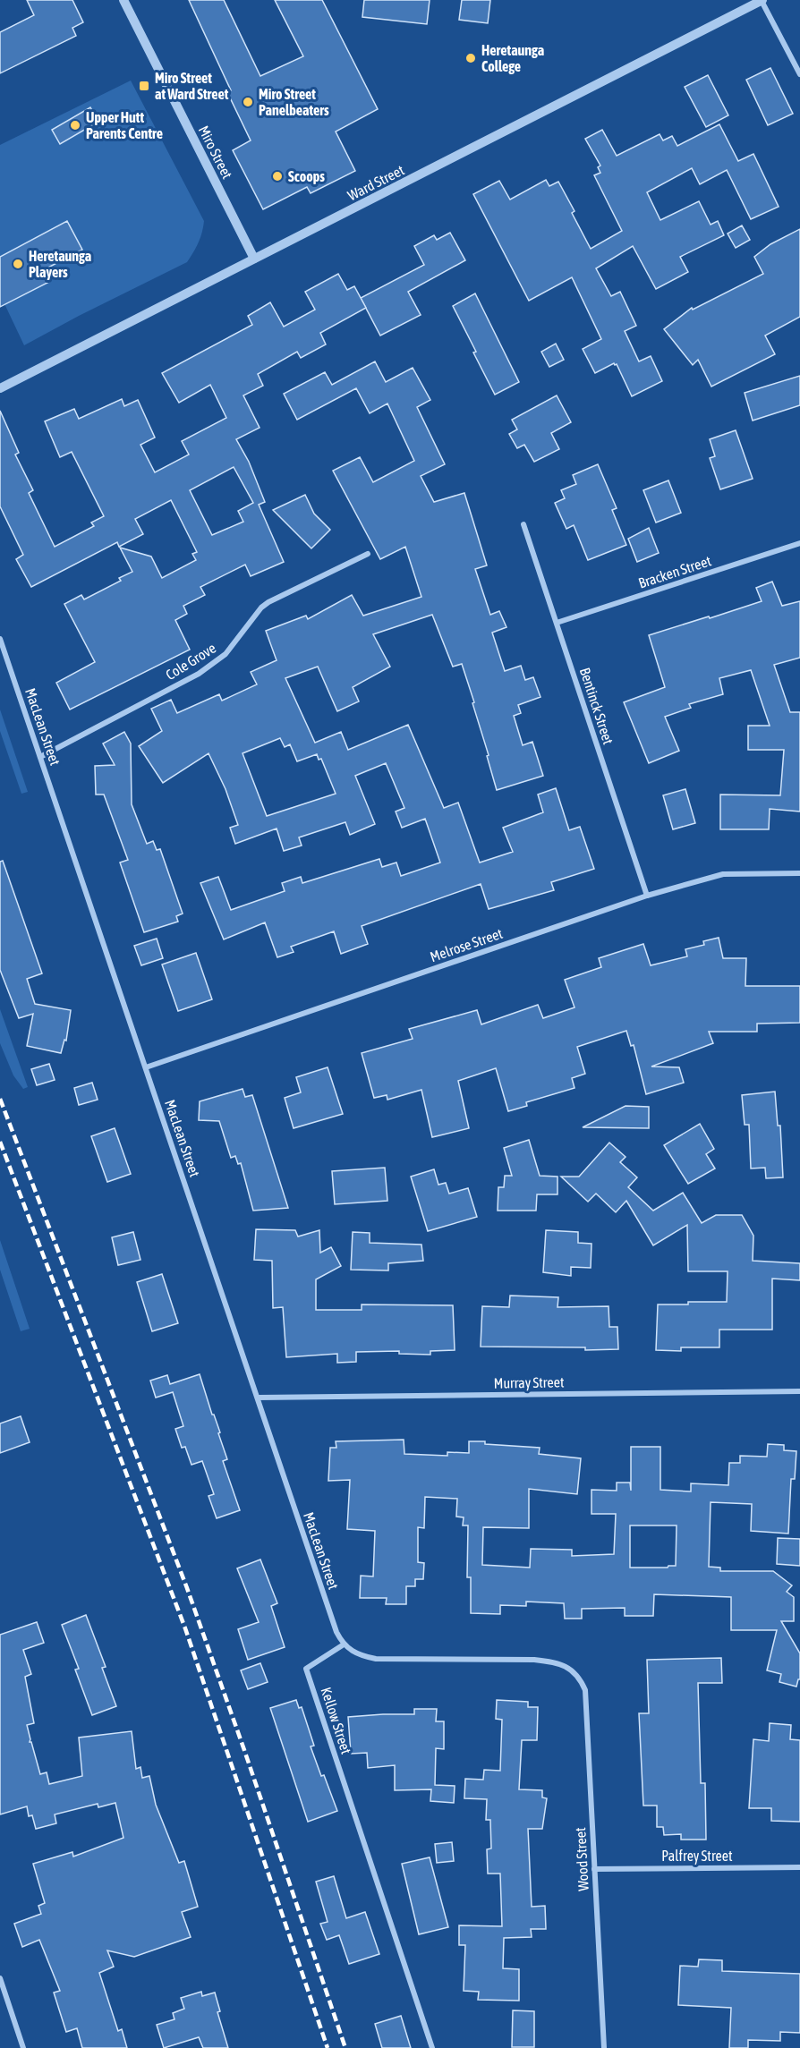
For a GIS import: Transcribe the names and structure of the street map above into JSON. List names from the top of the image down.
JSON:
{
  "streets": {
    "street": [
      "Miro Street",
      "Ward Street",
      "Bracken Street",
      "Cole Grove",
      "Bentinck Street",
      "MacLean Street",
      "Melrose Street",
      "Murray Street",
      "Kellow Street",
      "Palfrey Street",
      "Wood Street"
    ]
  },
  "crossings": [
    ["Miro Street", "Ward Street"],
    ["Bracken Street", "Bentinck Street"],
    ["Cole Grove", "MacLean Street"],
    ["Bentinck Street", "Melrose Street"],
    ["MacLean Street", "Melrose Street"],
    ["MacLean Street", "Murray Street"],
    ["MacLean Street", "Kellow Street"],
    ["MacLean Street", "Wood Street"],
    ["Kellow Street", "Wood Street"],
    ["Palfrey Street", "Wood Street"]
  ],
  "places": {
    "other": [
      "Heretaunga College",
      "Miro Street Panelbeaters",
      "Upper Hutt Parents Centre",
      "Scoops",
      "Heretaunga Players"
    ],
    "transit": ["Miro Street at Ward Street"]
  }
}
